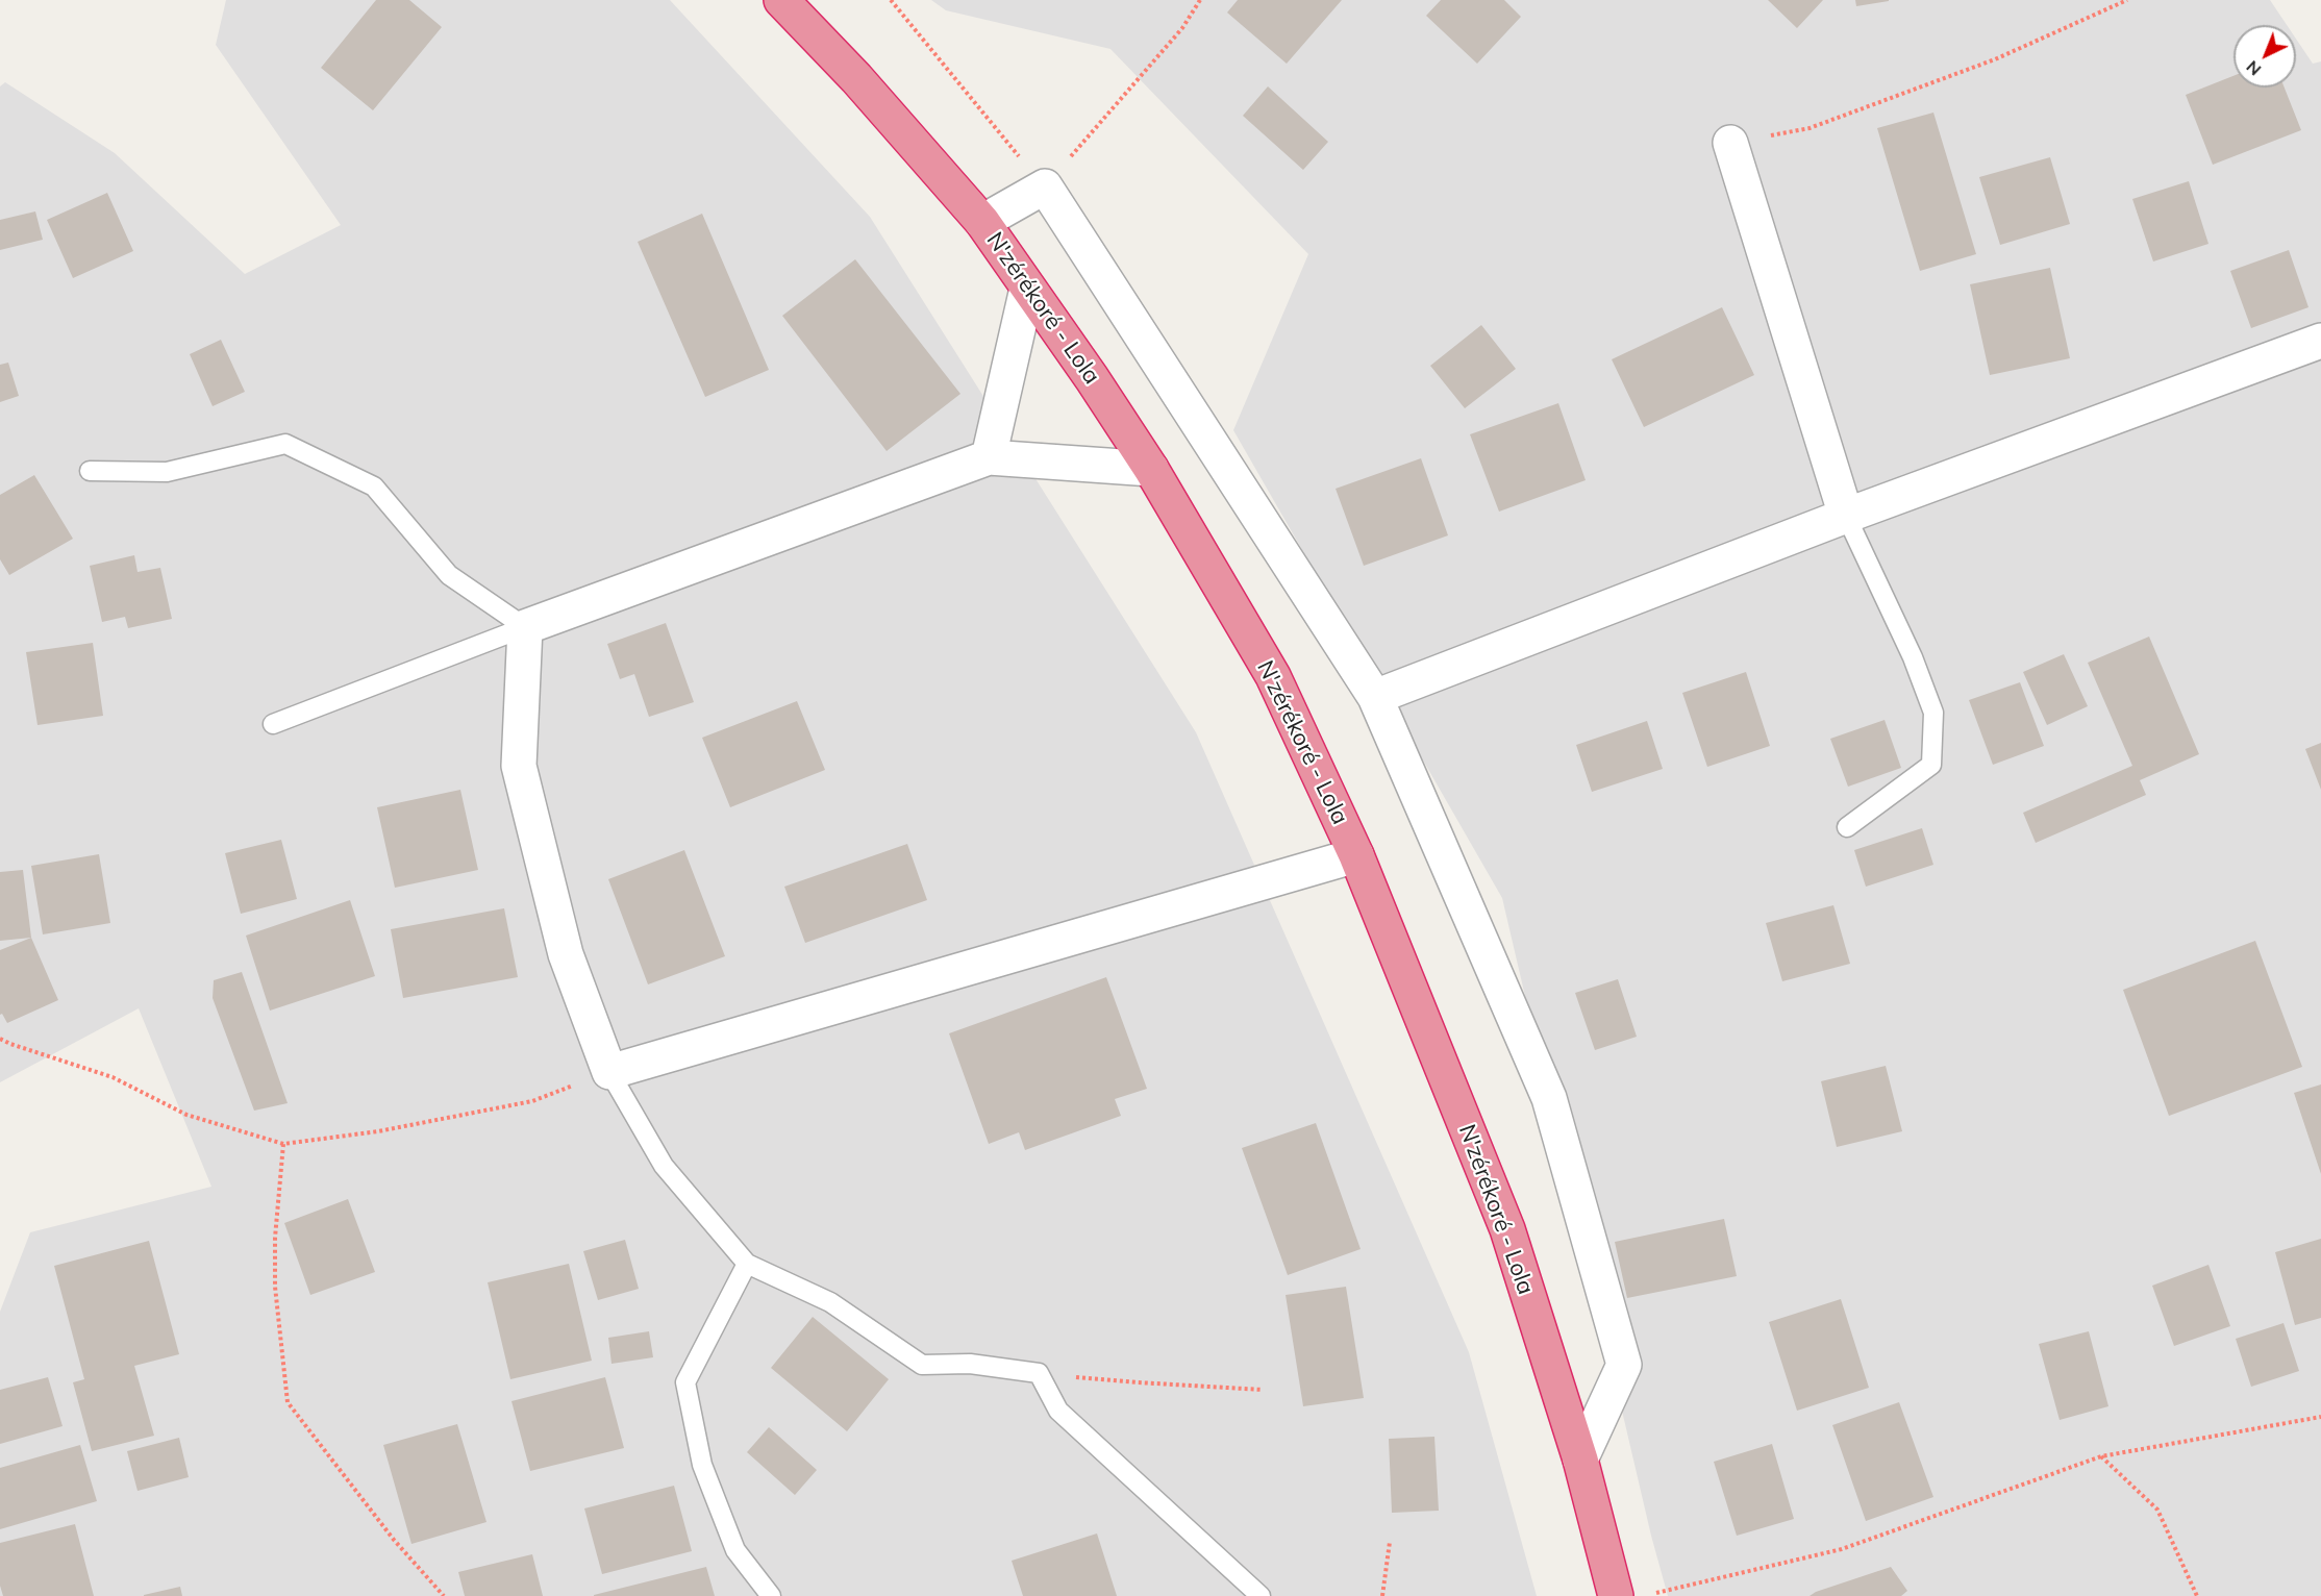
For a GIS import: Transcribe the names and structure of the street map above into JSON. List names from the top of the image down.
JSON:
{
  "streets": {
    "highway": ["N'zérékoré - Lola"]
  },
  "north": "bottom left"
}
